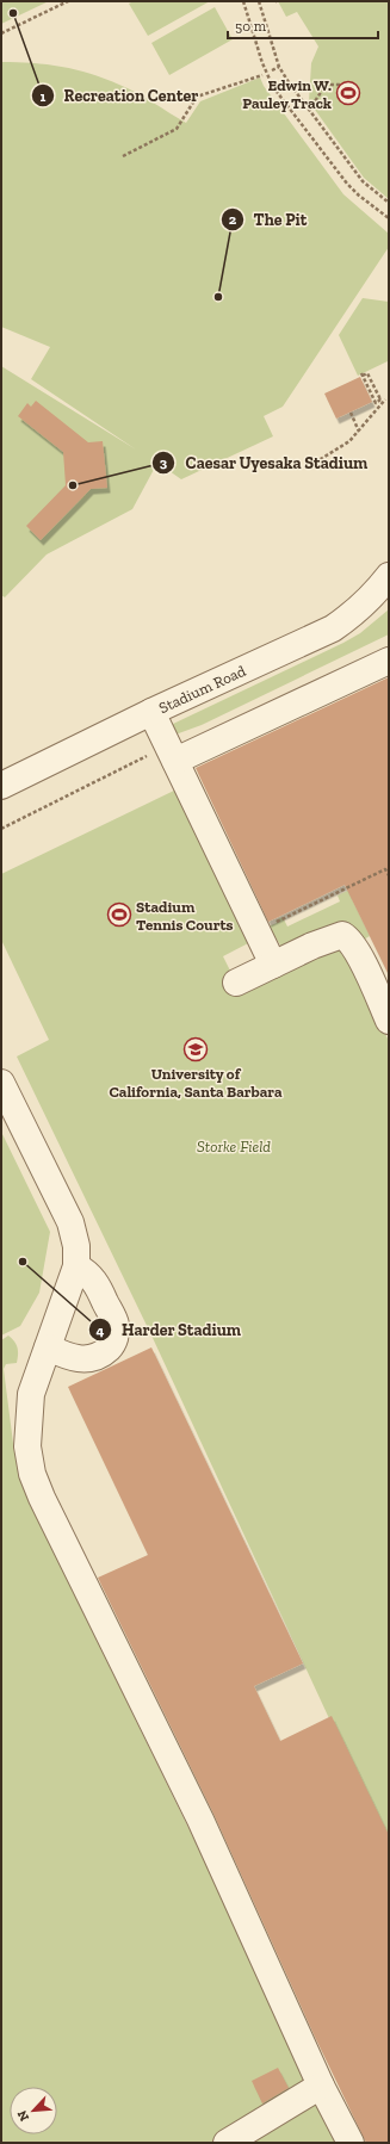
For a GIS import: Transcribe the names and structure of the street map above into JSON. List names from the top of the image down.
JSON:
{
  "streets": {
    "street": ["Stadium Road"]
  },
  "parks": ["Storke Field"],
  "places": {
    "other": [
      "Recreation Center",
      "The Pit",
      "Caesar Uyesaka Stadium",
      "Harder Stadium"
    ],
    "sports": ["Edwin W. Pauley Track", "Stadium Tennis Courts"],
    "school or university": ["University of California, Santa Barbara"]
  },
  "scale_bar": "50 m",
  "north": "bottom left"
}
